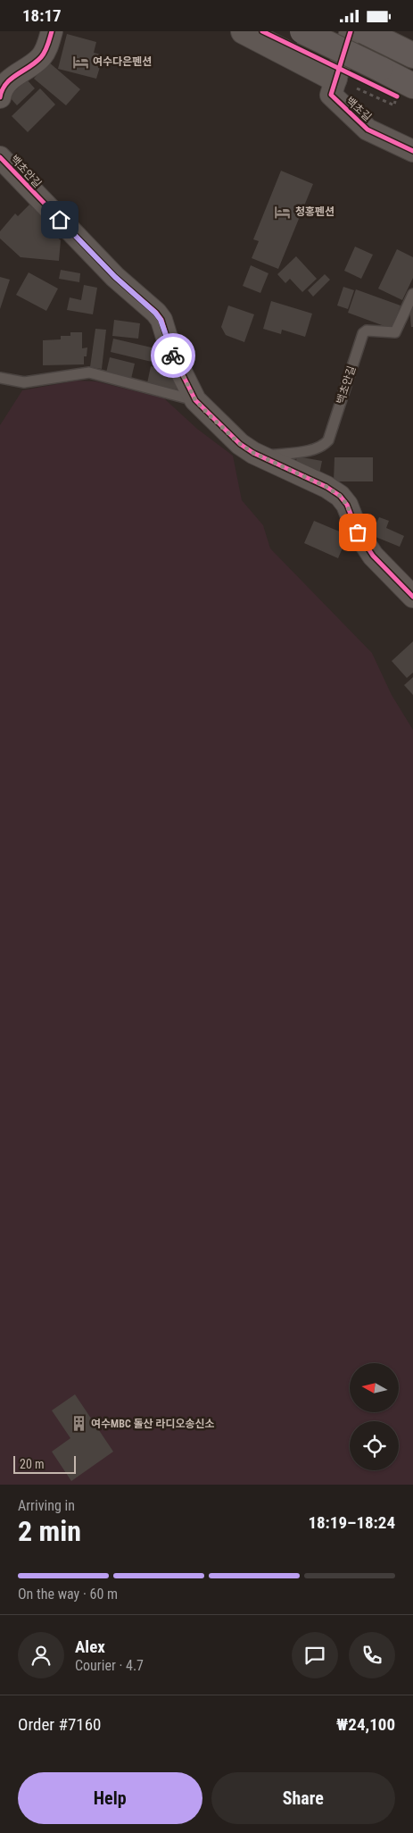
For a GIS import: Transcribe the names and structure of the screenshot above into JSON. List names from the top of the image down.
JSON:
{
  "streets": {
    "street": ["백초길", "백초안길"]
  },
  "places": {
    "hotel": ["여수다은펜션", "청홍펜션"],
    "building": ["여수MBC 돌산 라디오송신소"]
  },
  "scale_bar": "20 m",
  "north": "left",
  "page": {
    "status": "18:17",
    "scale": "20 m",
    "heading": ["2 min", "Arriving in", "18:19–18:24"],
    "panel": [
      "Alex",
      "Courier · 4.7",
      "Order #7160",
      "₩24,100"
    ],
    "bar": "On the way · 60 m",
    "buttons": ["Help", "Share"]
  }
}
